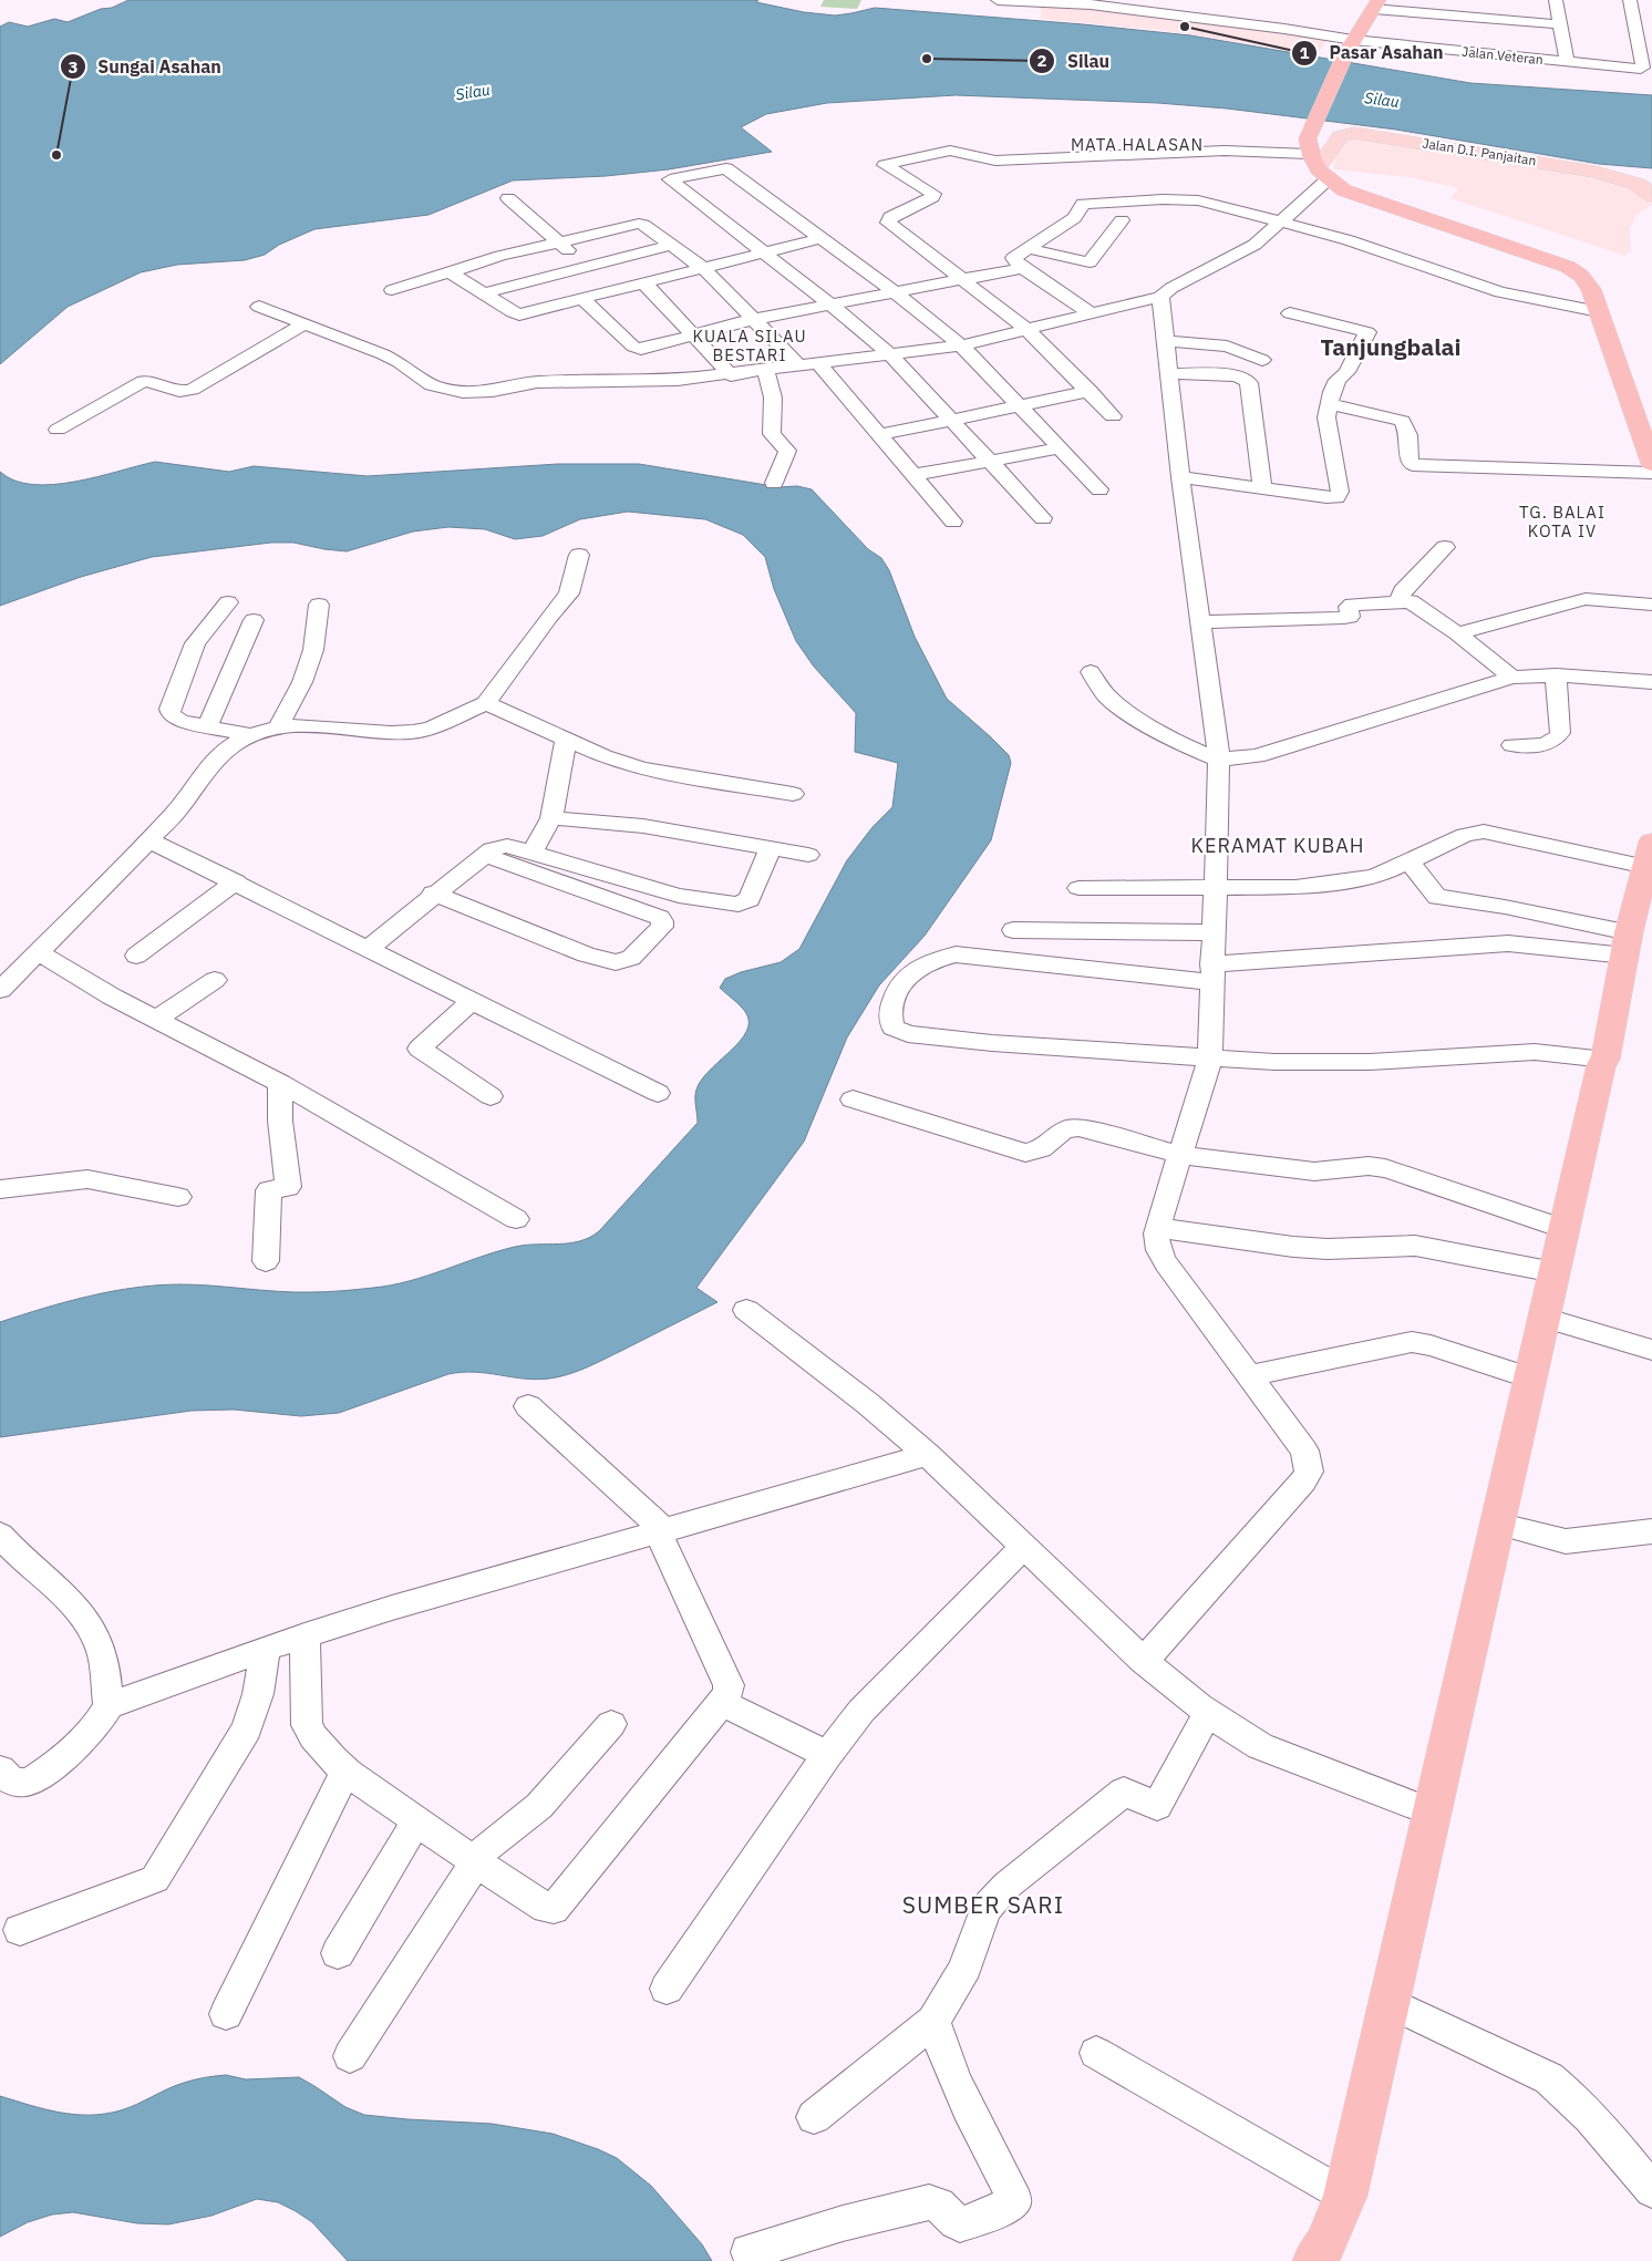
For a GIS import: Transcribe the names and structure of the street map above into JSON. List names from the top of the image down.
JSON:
{
  "streets": {
    "main road": ["Jalan D.I. Panjaitan"],
    "street": ["Jalan Veteran"]
  },
  "districts": [
    "MATA HALASAN",
    "KUALA SILAU BESTARI",
    "Tanjungbalai",
    "TG. BALAI KOTA IV",
    "KERAMAT KUBAH",
    "SUMBER SARI"
  ],
  "water": ["Silau"],
  "places": ["Pasar Asahan", "Silau", "Sungai Asahan"]
}
